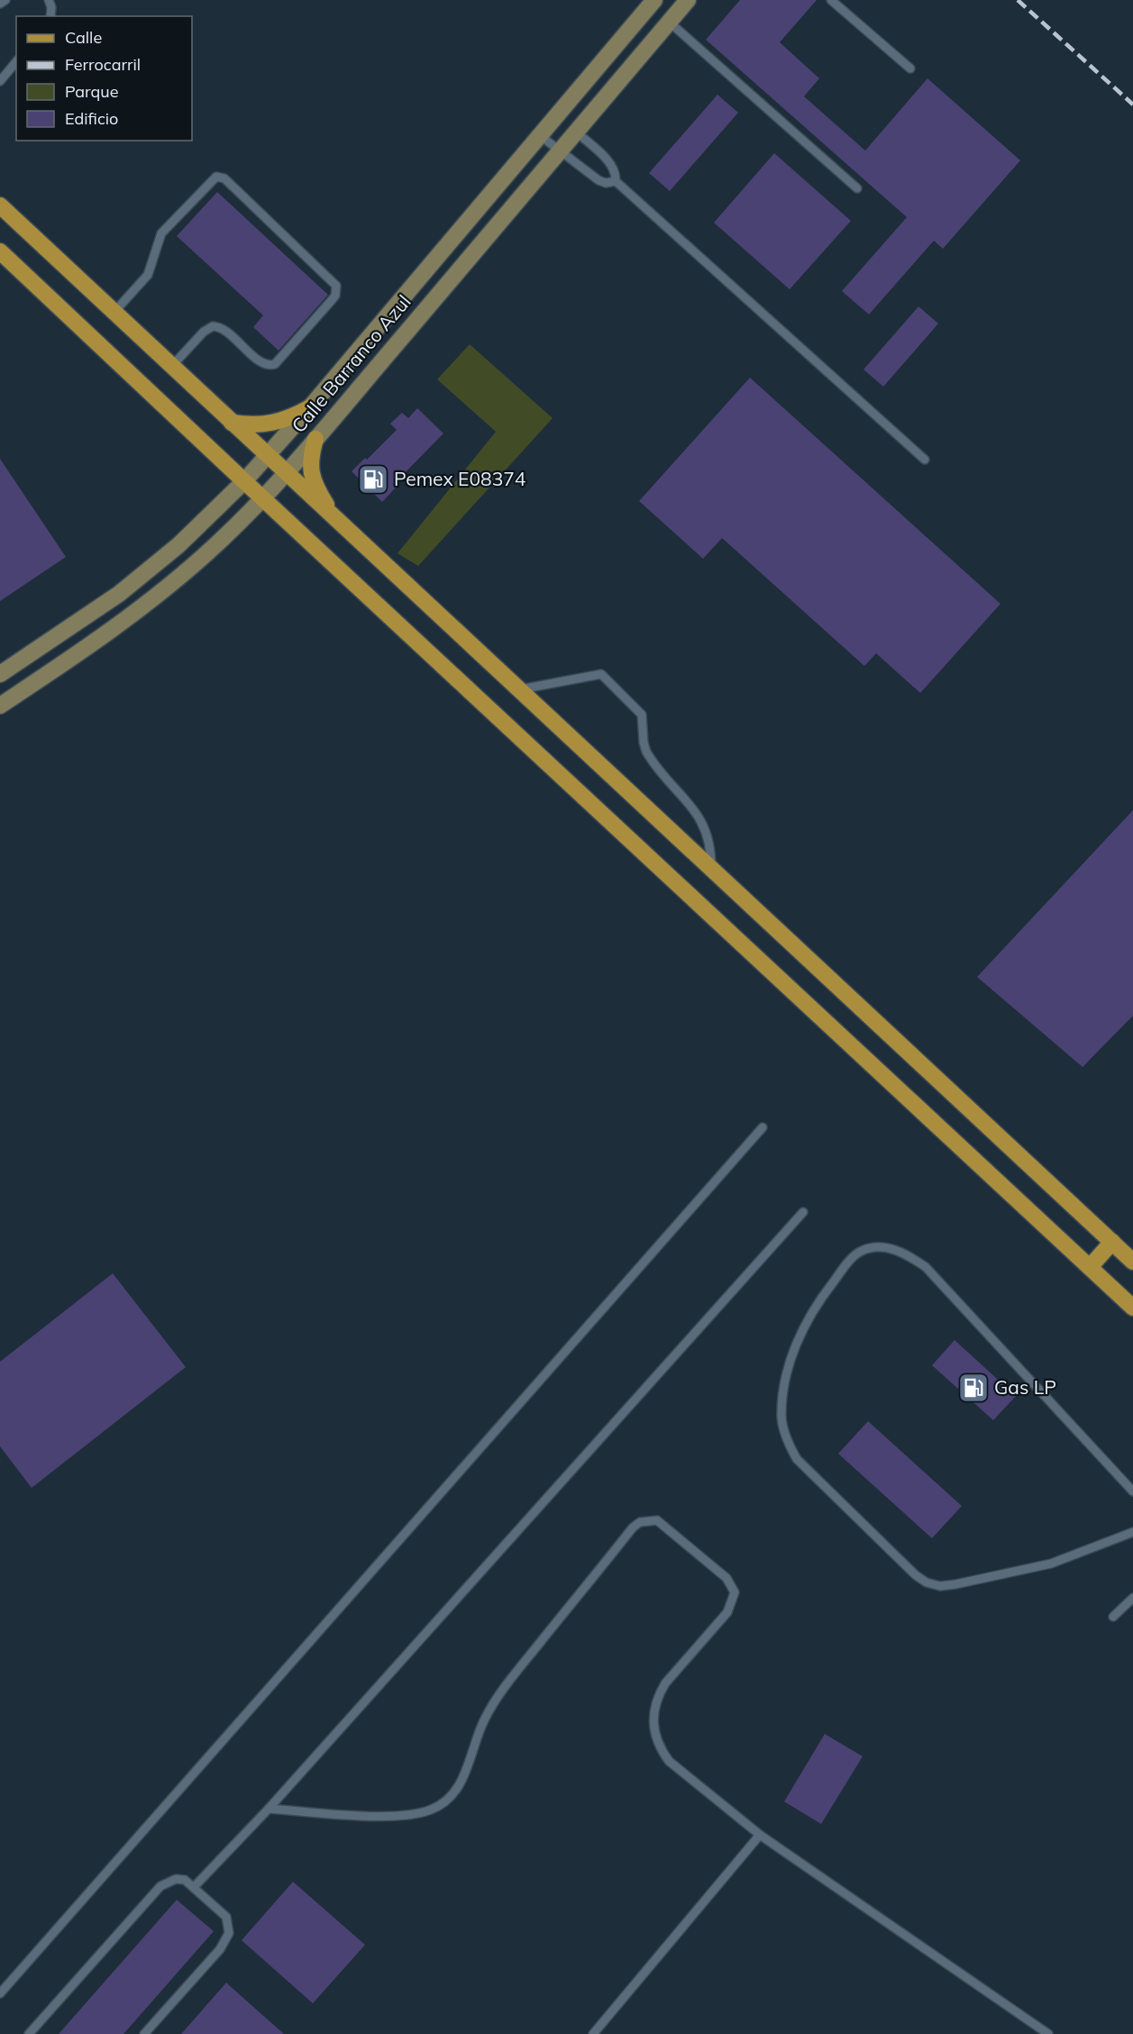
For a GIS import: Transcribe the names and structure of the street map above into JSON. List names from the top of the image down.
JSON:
{
  "streets": {
    "main road": ["Calle Barranco Azul"]
  },
  "places": {
    "fuel station": ["Pemex E08374", "Gas LP"]
  },
  "legend": [
    "Calle",
    "Ferrocarril",
    "Parque",
    "Edificio"
  ]
}
